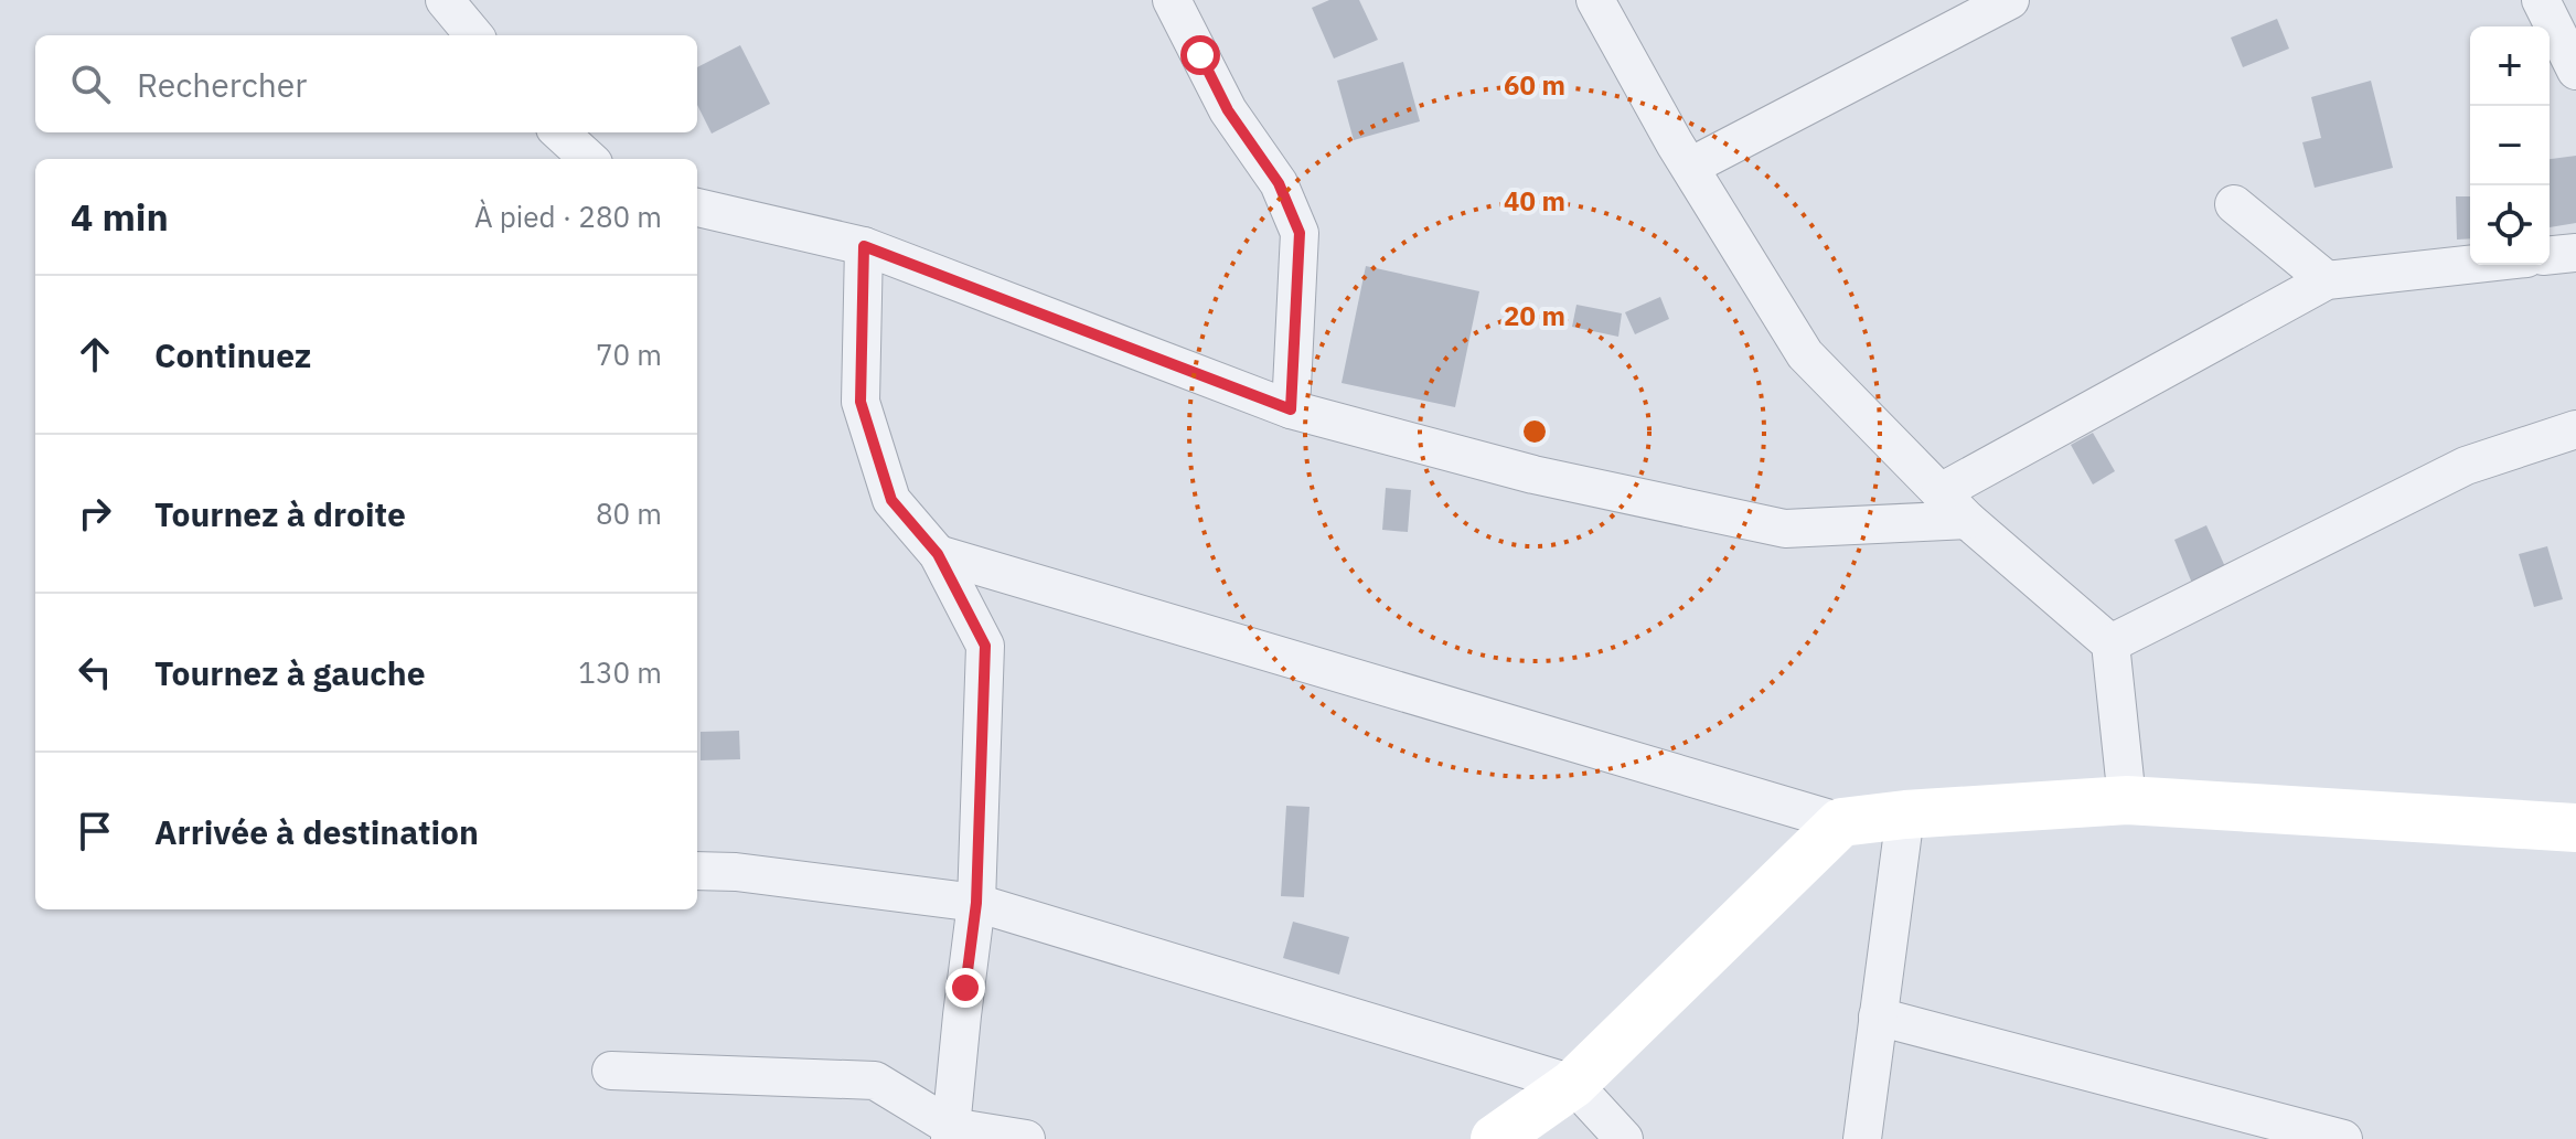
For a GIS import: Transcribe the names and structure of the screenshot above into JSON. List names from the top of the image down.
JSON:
{
  "page": {
    "map_buttons": ["+", "−"],
    "search": "Rechercher",
    "heading": ["4 min", "À pied · 280 m"],
    "list": [
      ["Continuez", "70 m"],
      ["Tournez à droite", "80 m"],
      ["Tournez à gauche", "130 m"],
      "Arrivée à destination"
    ]
  },
  "rings": ["60 m", "40 m", "20 m"]
}
